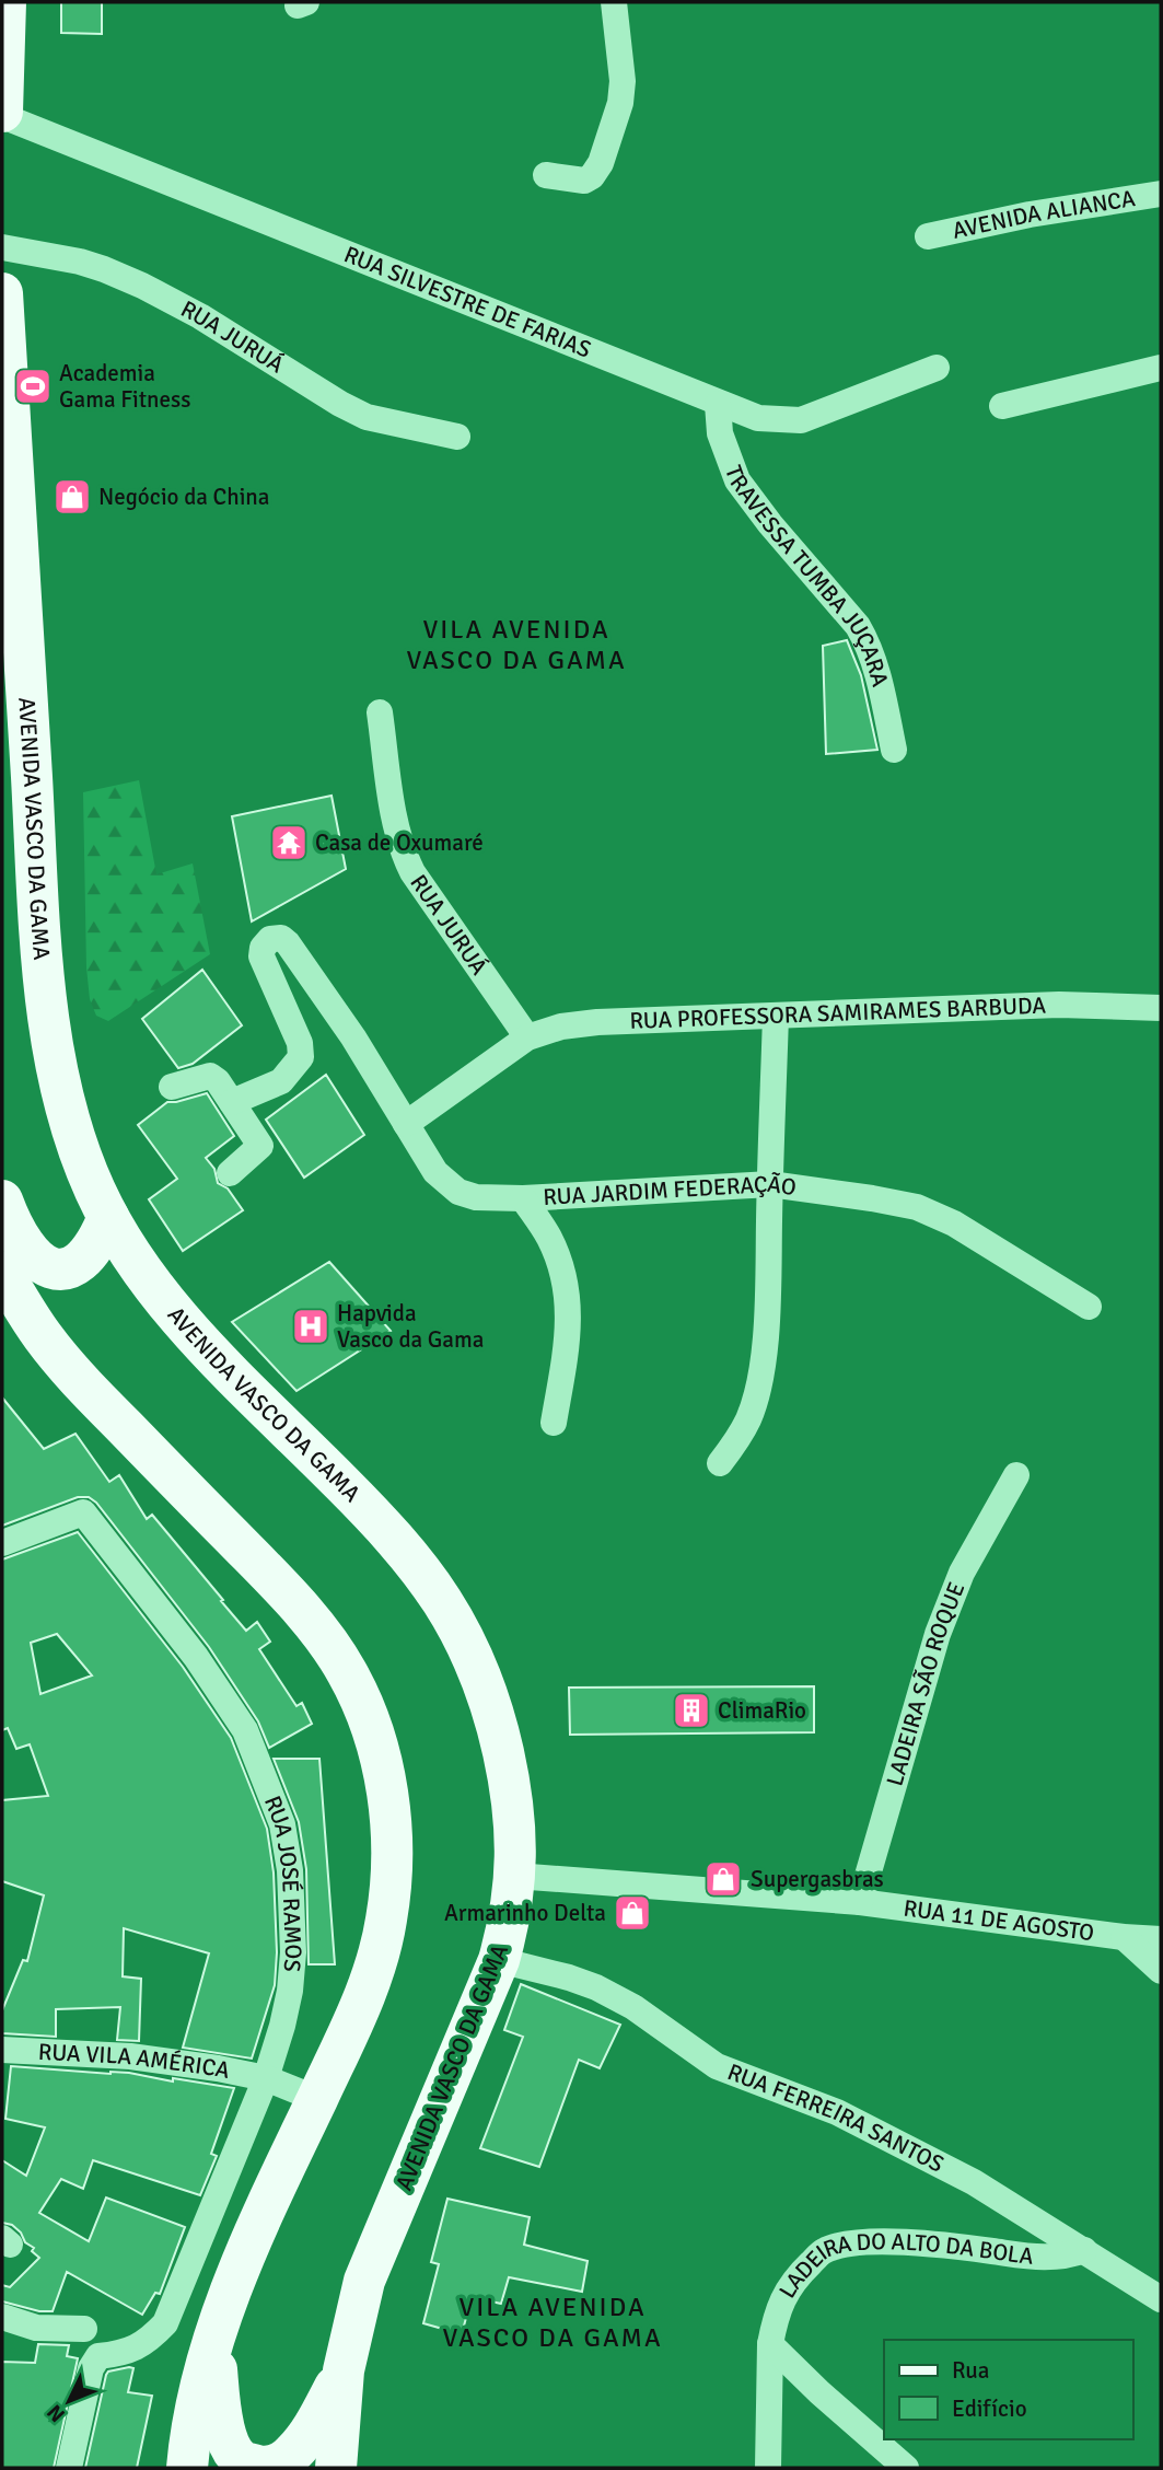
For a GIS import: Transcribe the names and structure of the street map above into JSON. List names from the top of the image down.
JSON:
{
  "streets": {
    "main road": ["AVENIDA VASCO DA GAMA"],
    "street": [
      "AVENIDA ALIANCA",
      "RUA SILVESTRE DE FARIAS",
      "RUA JURUÁ",
      "TRAVESSA TUMBA JUÇARA",
      "RUA PROFESSORA SAMIRAMES BARBUDA",
      "RUA JARDIM FEDERAÇÃO",
      "LADEIRA SÃO ROQUE",
      "RUA JOSÉ RAMOS",
      "RUA 11 DE AGOSTO",
      "RUA VILA AMÉRICA",
      "RUA FERREIRA SANTOS",
      "LADEIRA DO ALTO DA BOLA"
    ]
  },
  "crossings": [
    ["RUA SILVESTRE DE FARIAS", "TRAVESSA TUMBA JUÇARA"],
    ["RUA JURUÁ", "RUA PROFESSORA SAMIRAMES BARBUDA"],
    ["AVENIDA VASCO DA GAMA", "RUA 11 DE AGOSTO"],
    ["AVENIDA VASCO DA GAMA", "RUA FERREIRA SANTOS"],
    ["LADEIRA SÃO ROQUE", "RUA 11 DE AGOSTO"],
    ["RUA JOSÉ RAMOS", "RUA VILA AMÉRICA"],
    ["RUA FERREIRA SANTOS", "LADEIRA DO ALTO DA BOLA"]
  ],
  "districts": ["VILA AVENIDA VASCO DA GAMA", "VILA AVENIDA VASCO DA GAMA"],
  "places": {
    "sports": ["Academia Gama Fitness"],
    "shop": ["Negócio da China", "Supergasbras", "Armarinho Delta"],
    "temple": ["Casa de Oxumaré"],
    "hospital": ["Hapvida Vasco da Gama"],
    "building": ["ClimaRio"]
  },
  "legend": ["Rua", "Edifício"],
  "north": "bottom left"
}
